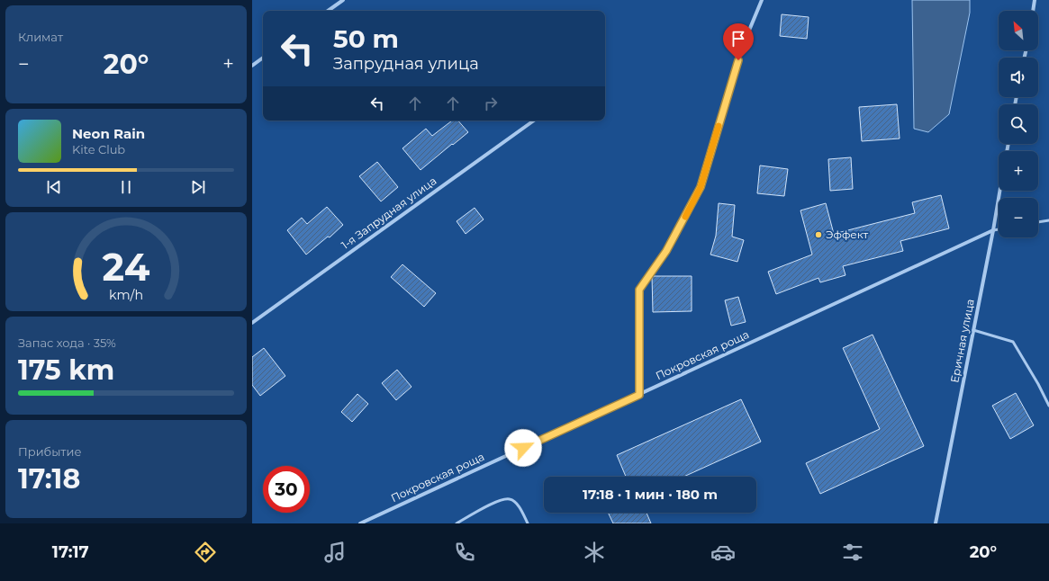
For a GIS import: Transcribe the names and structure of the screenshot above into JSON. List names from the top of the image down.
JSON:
{
  "streets": {
    "street": ["1-я Запрудная улица", "Еричная улица", "Покровская роща"]
  },
  "crossings": [
    ["Еричная улица", "Покровская роща"]
  ],
  "places": ["Эффект"],
  "north": "top left",
  "page": {
    "tile": [
      "Климат",
      ["Запас хода · 35%", "175 km"],
      ["Прибытие", "17:18"]
    ],
    "map_buttons": ["+", "−"],
    "turn": ["50 m", "Запрудная улица"],
    "heat": ["−", "20°", "+"],
    "song": ["Neon Rain", "Kite Club"],
    "limit": "30",
    "trip": "17:18 · 1 мин · 180 m",
    "tabs": ["17:17", "20°"],
    "gauge": ["24", "km/h"]
  }
}
